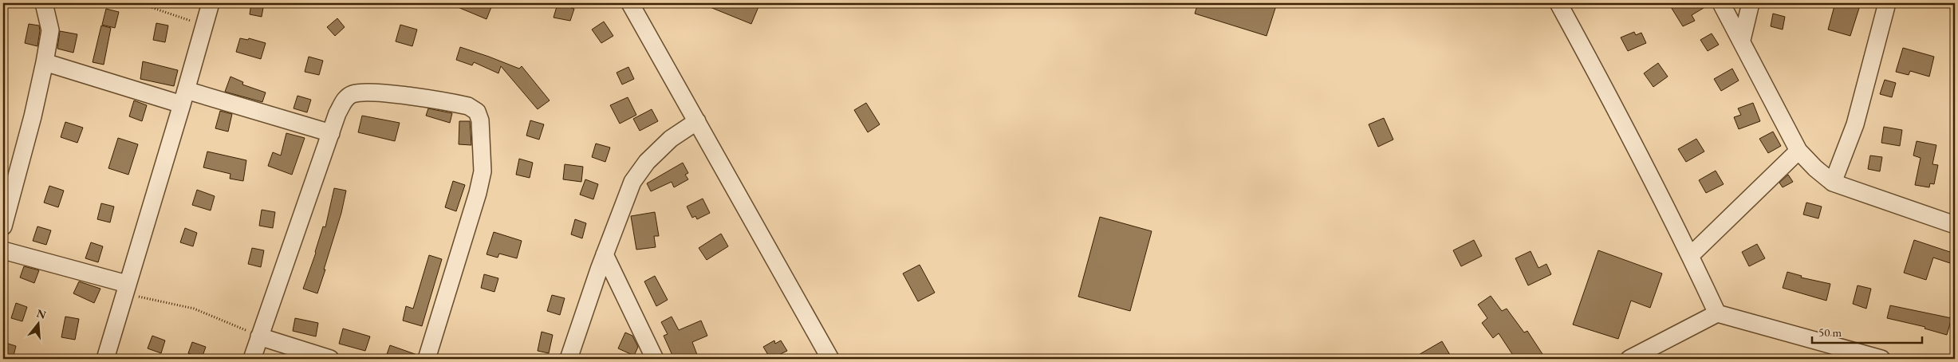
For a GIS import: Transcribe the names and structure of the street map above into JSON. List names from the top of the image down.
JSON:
{
  "scale_bar": "50 m",
  "north": "top"
}
